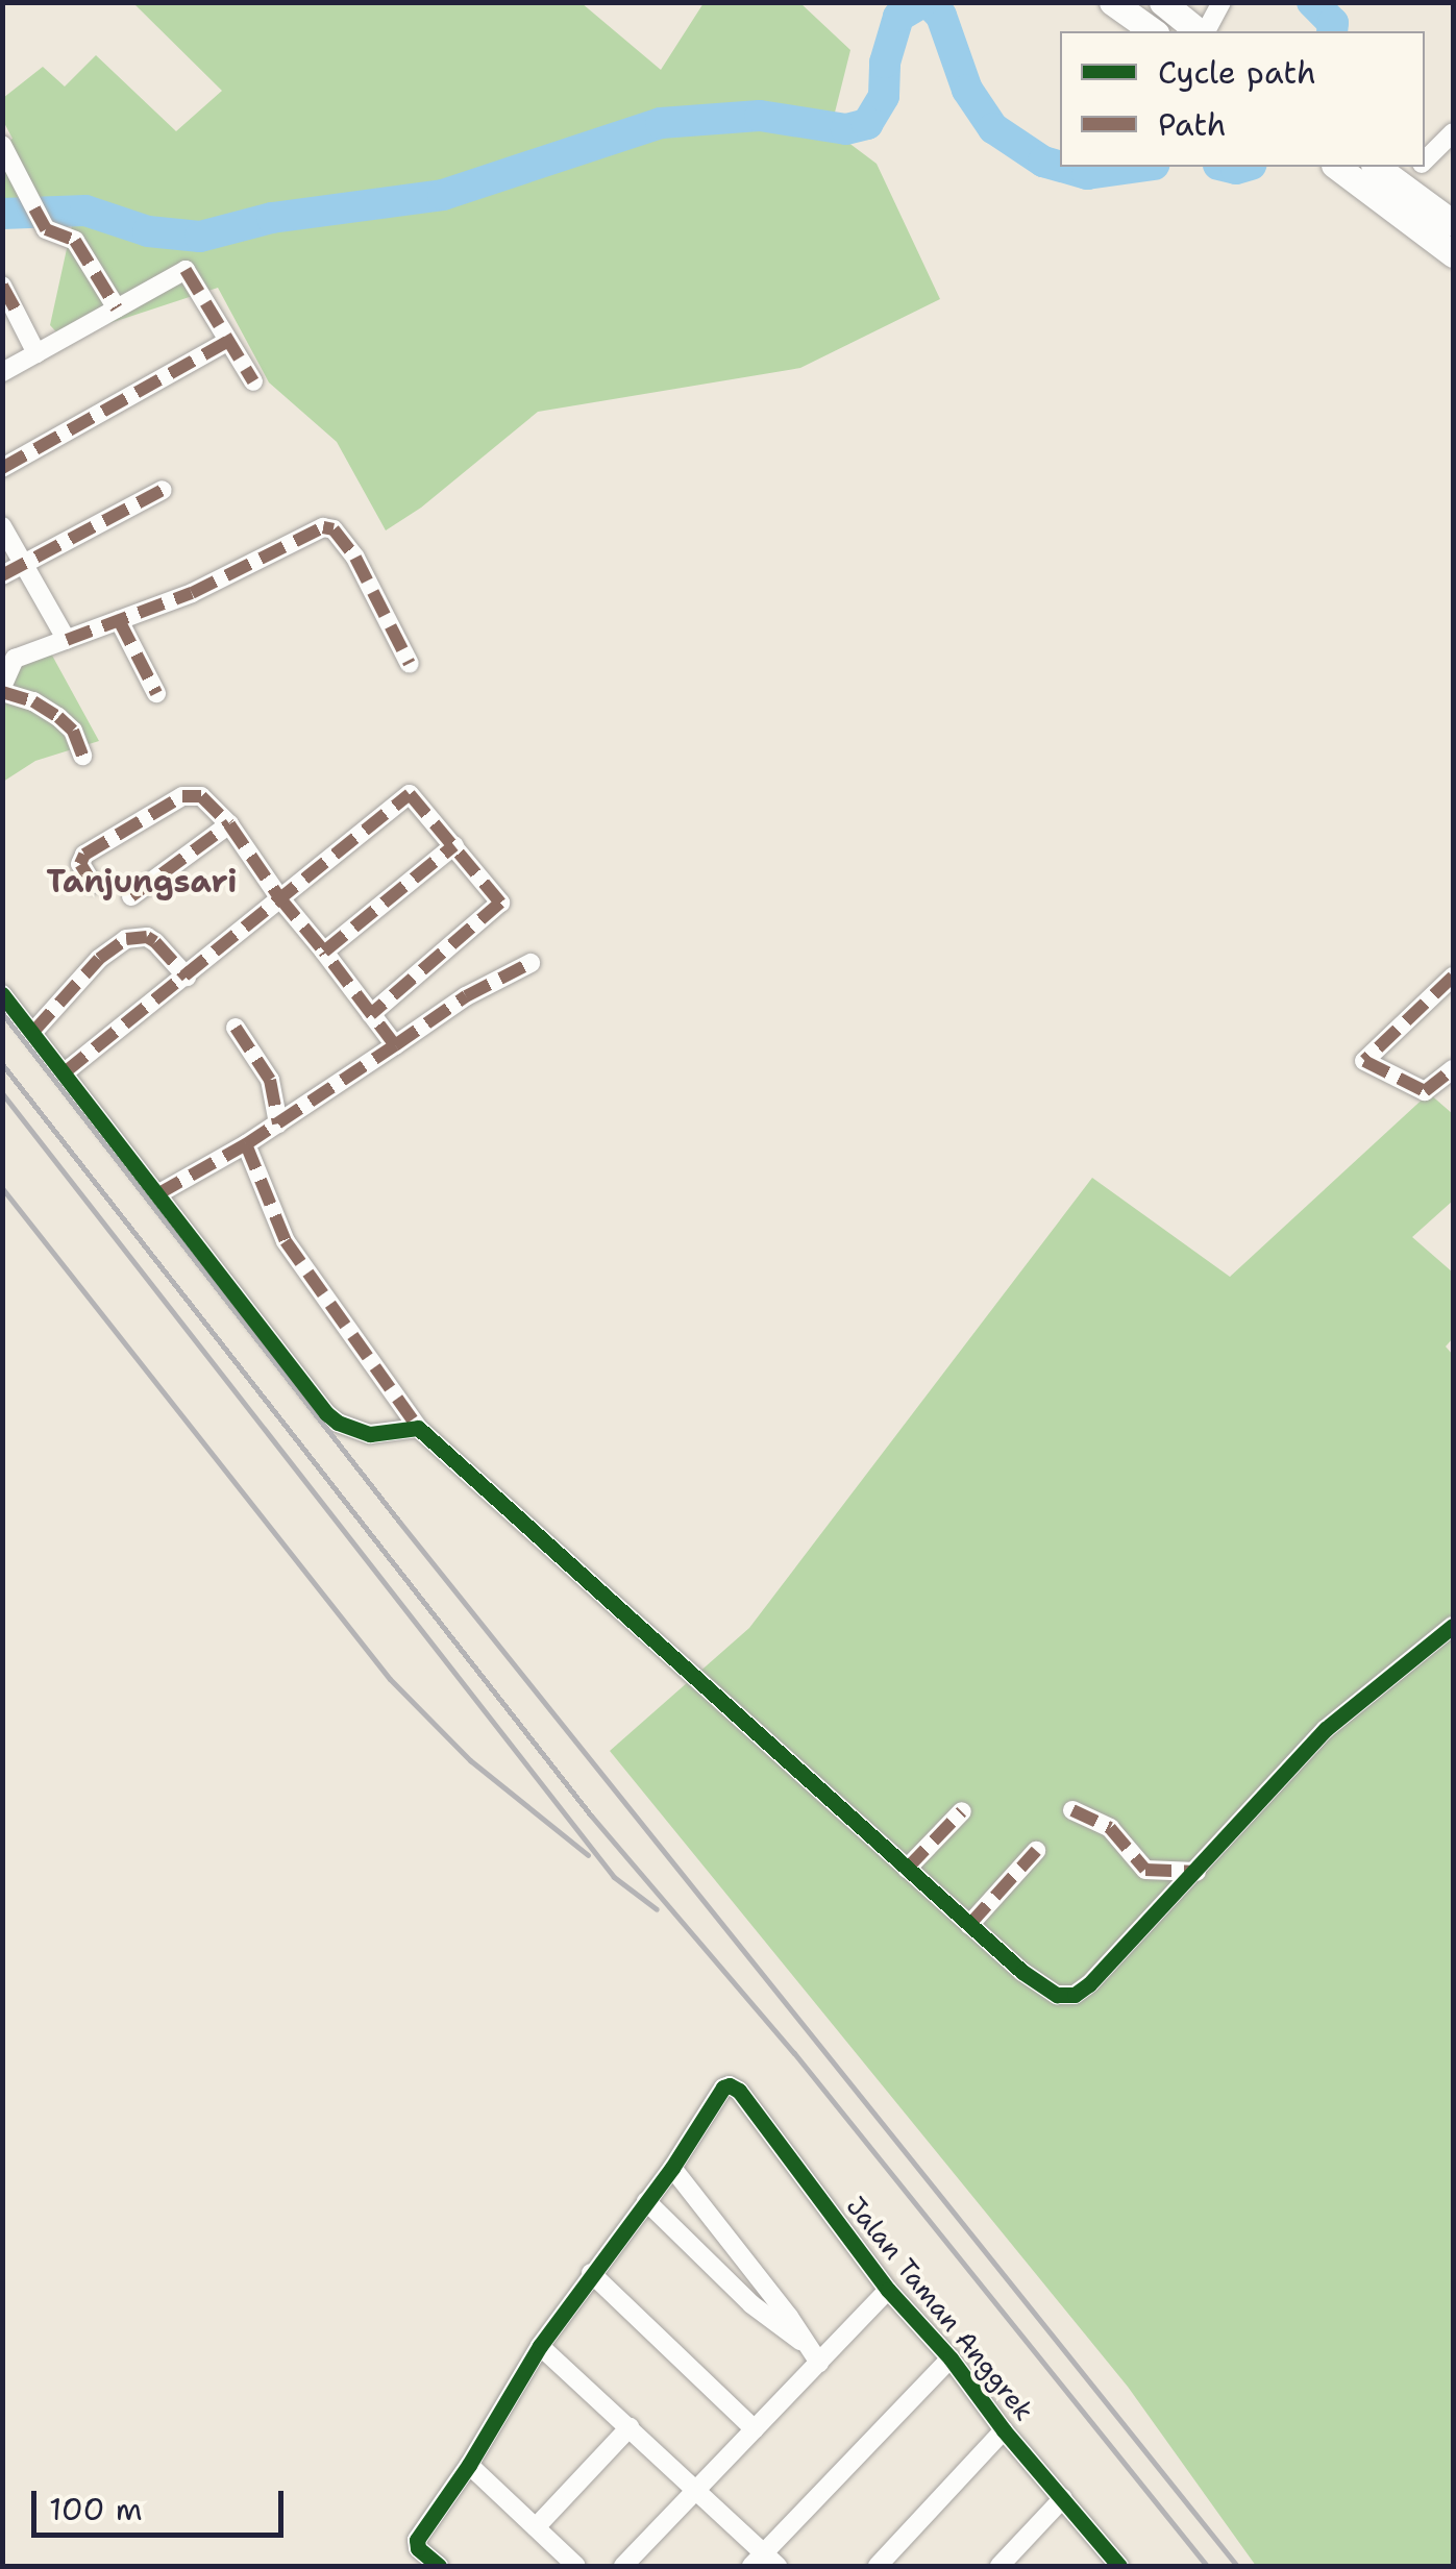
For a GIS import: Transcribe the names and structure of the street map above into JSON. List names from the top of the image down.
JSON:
{
  "streets": {
    "street": ["Jalan Taman Anggrek"]
  },
  "districts": ["Tanjungsari"],
  "legend": ["Cycle path", "Path"],
  "scale_bar": "100 m"
}
